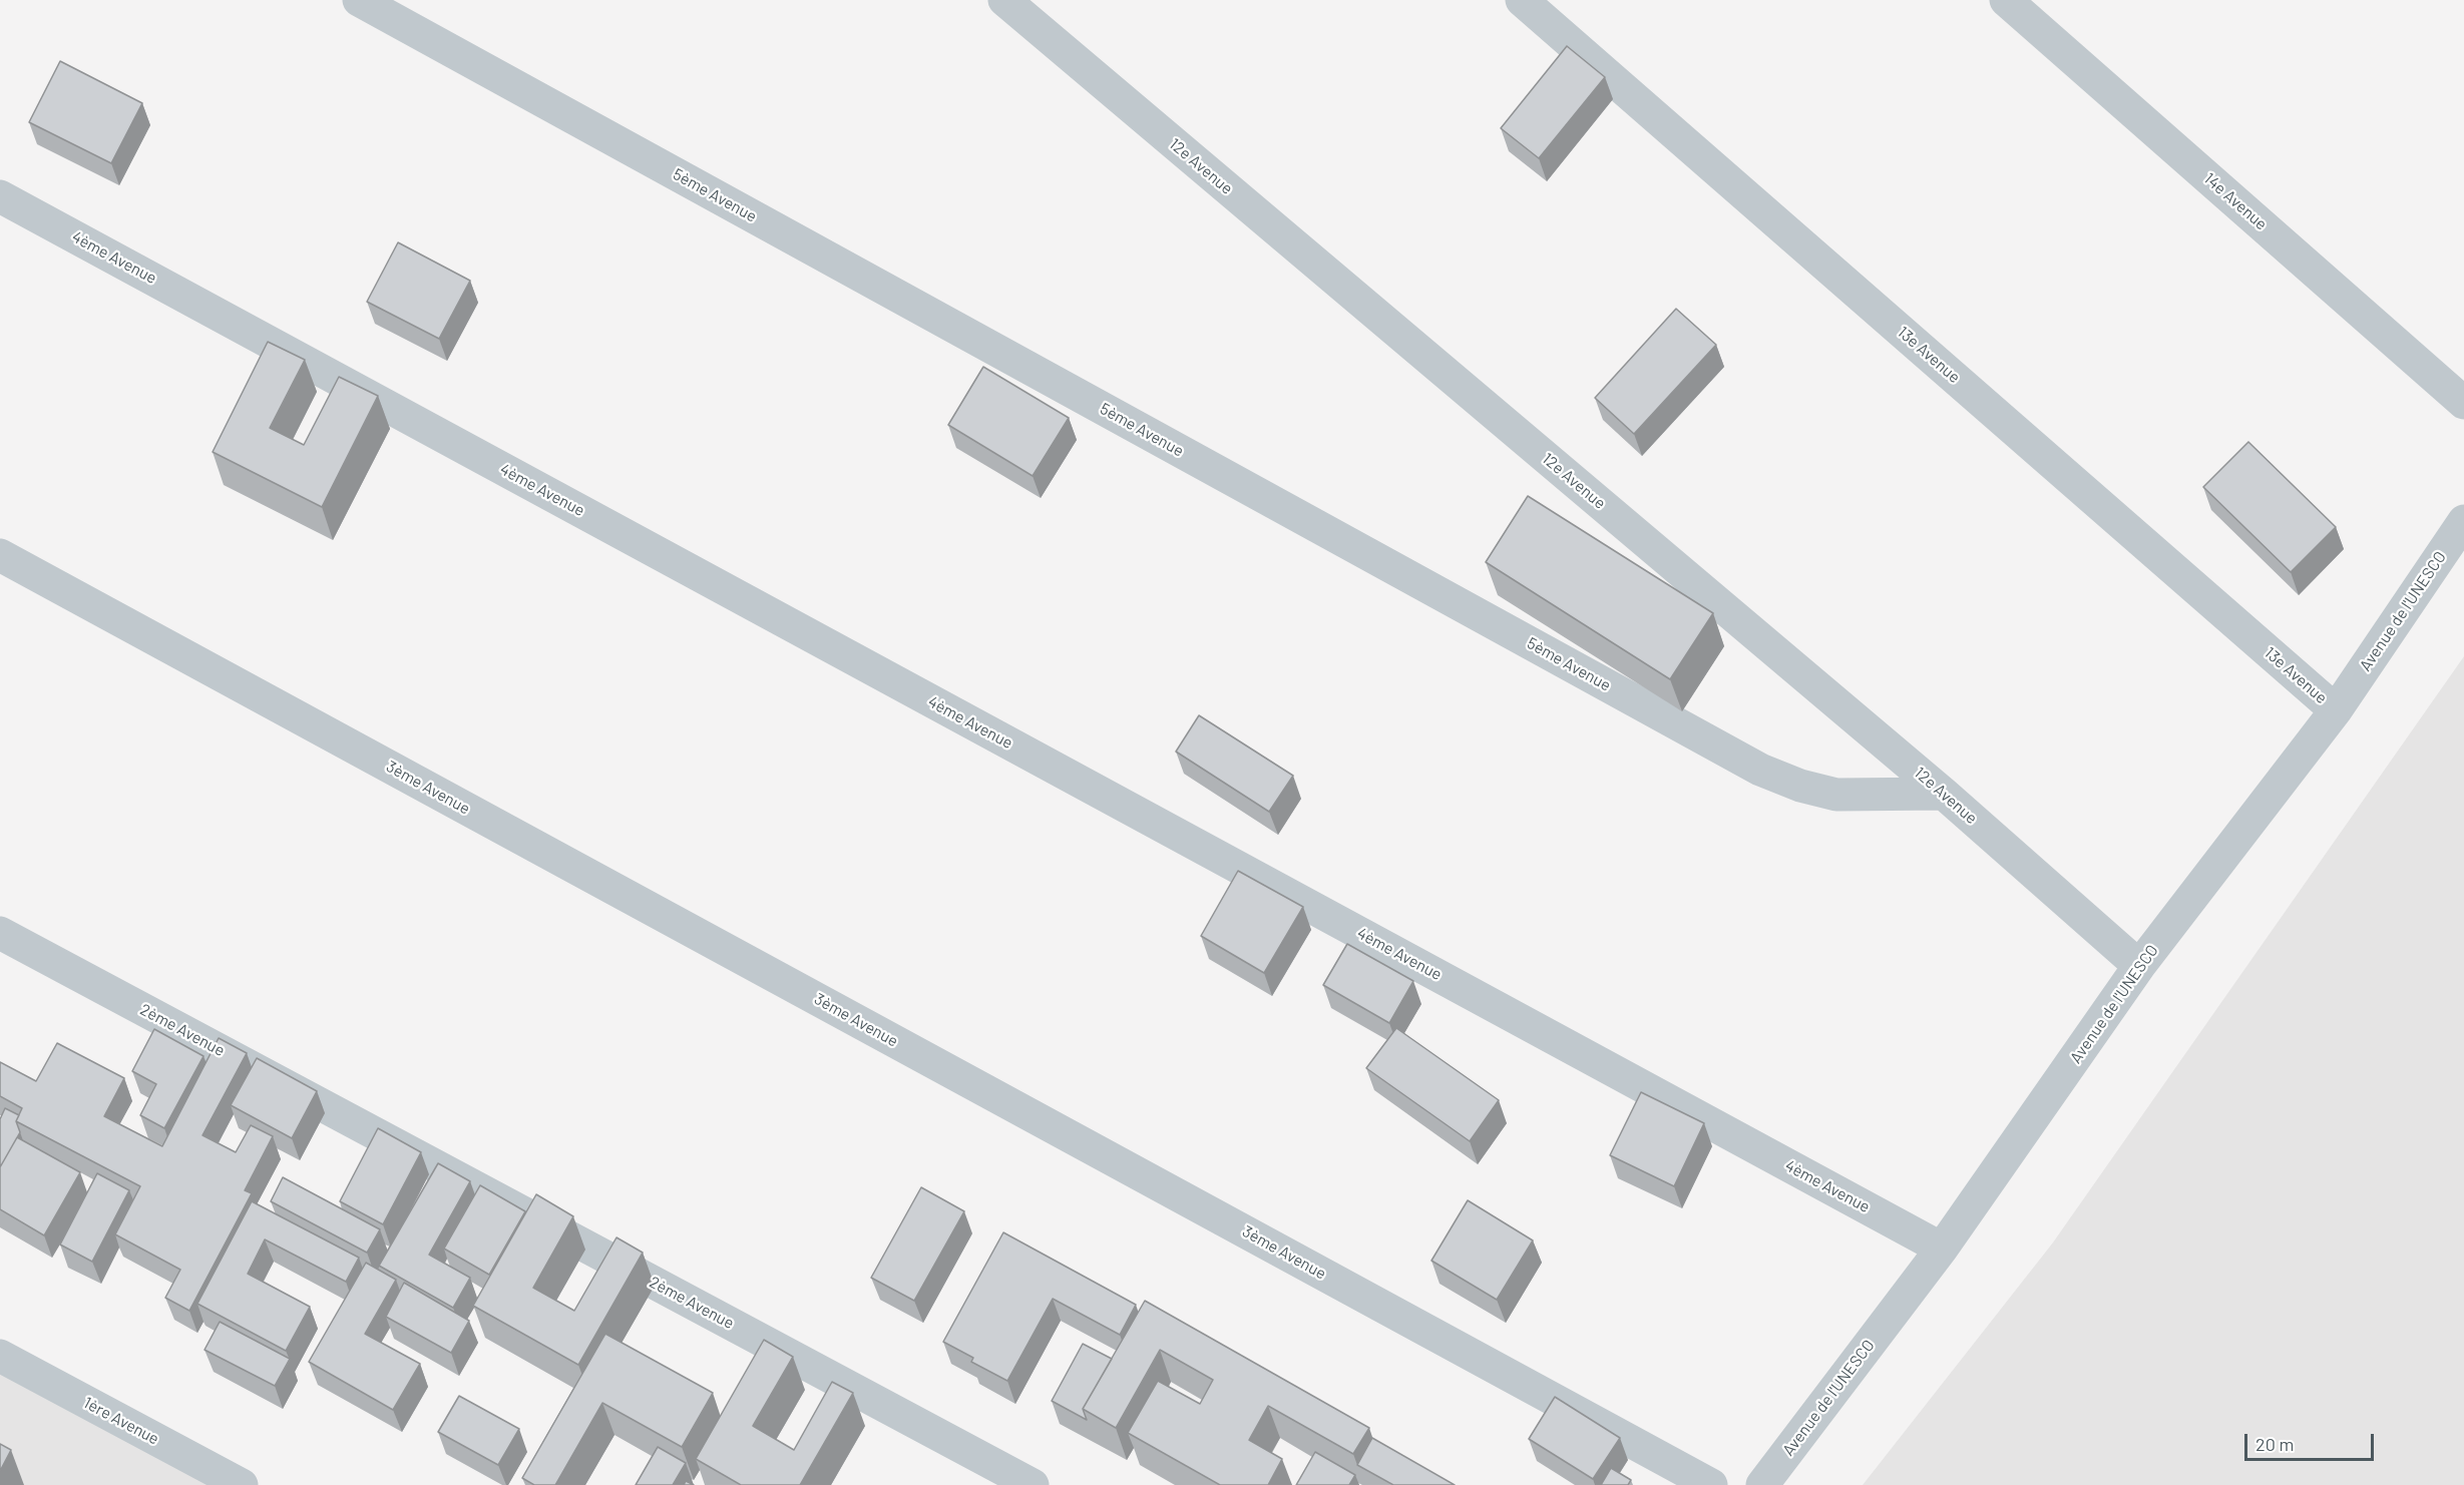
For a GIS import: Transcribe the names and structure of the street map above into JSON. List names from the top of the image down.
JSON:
{
  "streets": {
    "street": [
      "12e Avenue",
      "5ème Avenue",
      "14e Avenue",
      "4ème Avenue",
      "13e Avenue",
      "Avenue de l'UNESCO",
      "3ème Avenue",
      "2ème Avenue",
      "1ère Avenue"
    ]
  },
  "crossings": [
    ["12e Avenue", "5ème Avenue"],
    ["12e Avenue", "Avenue de l'UNESCO"],
    ["4ème Avenue", "Avenue de l'UNESCO"],
    ["13e Avenue", "Avenue de l'UNESCO"]
  ],
  "scale_bar": "20 m"
}
